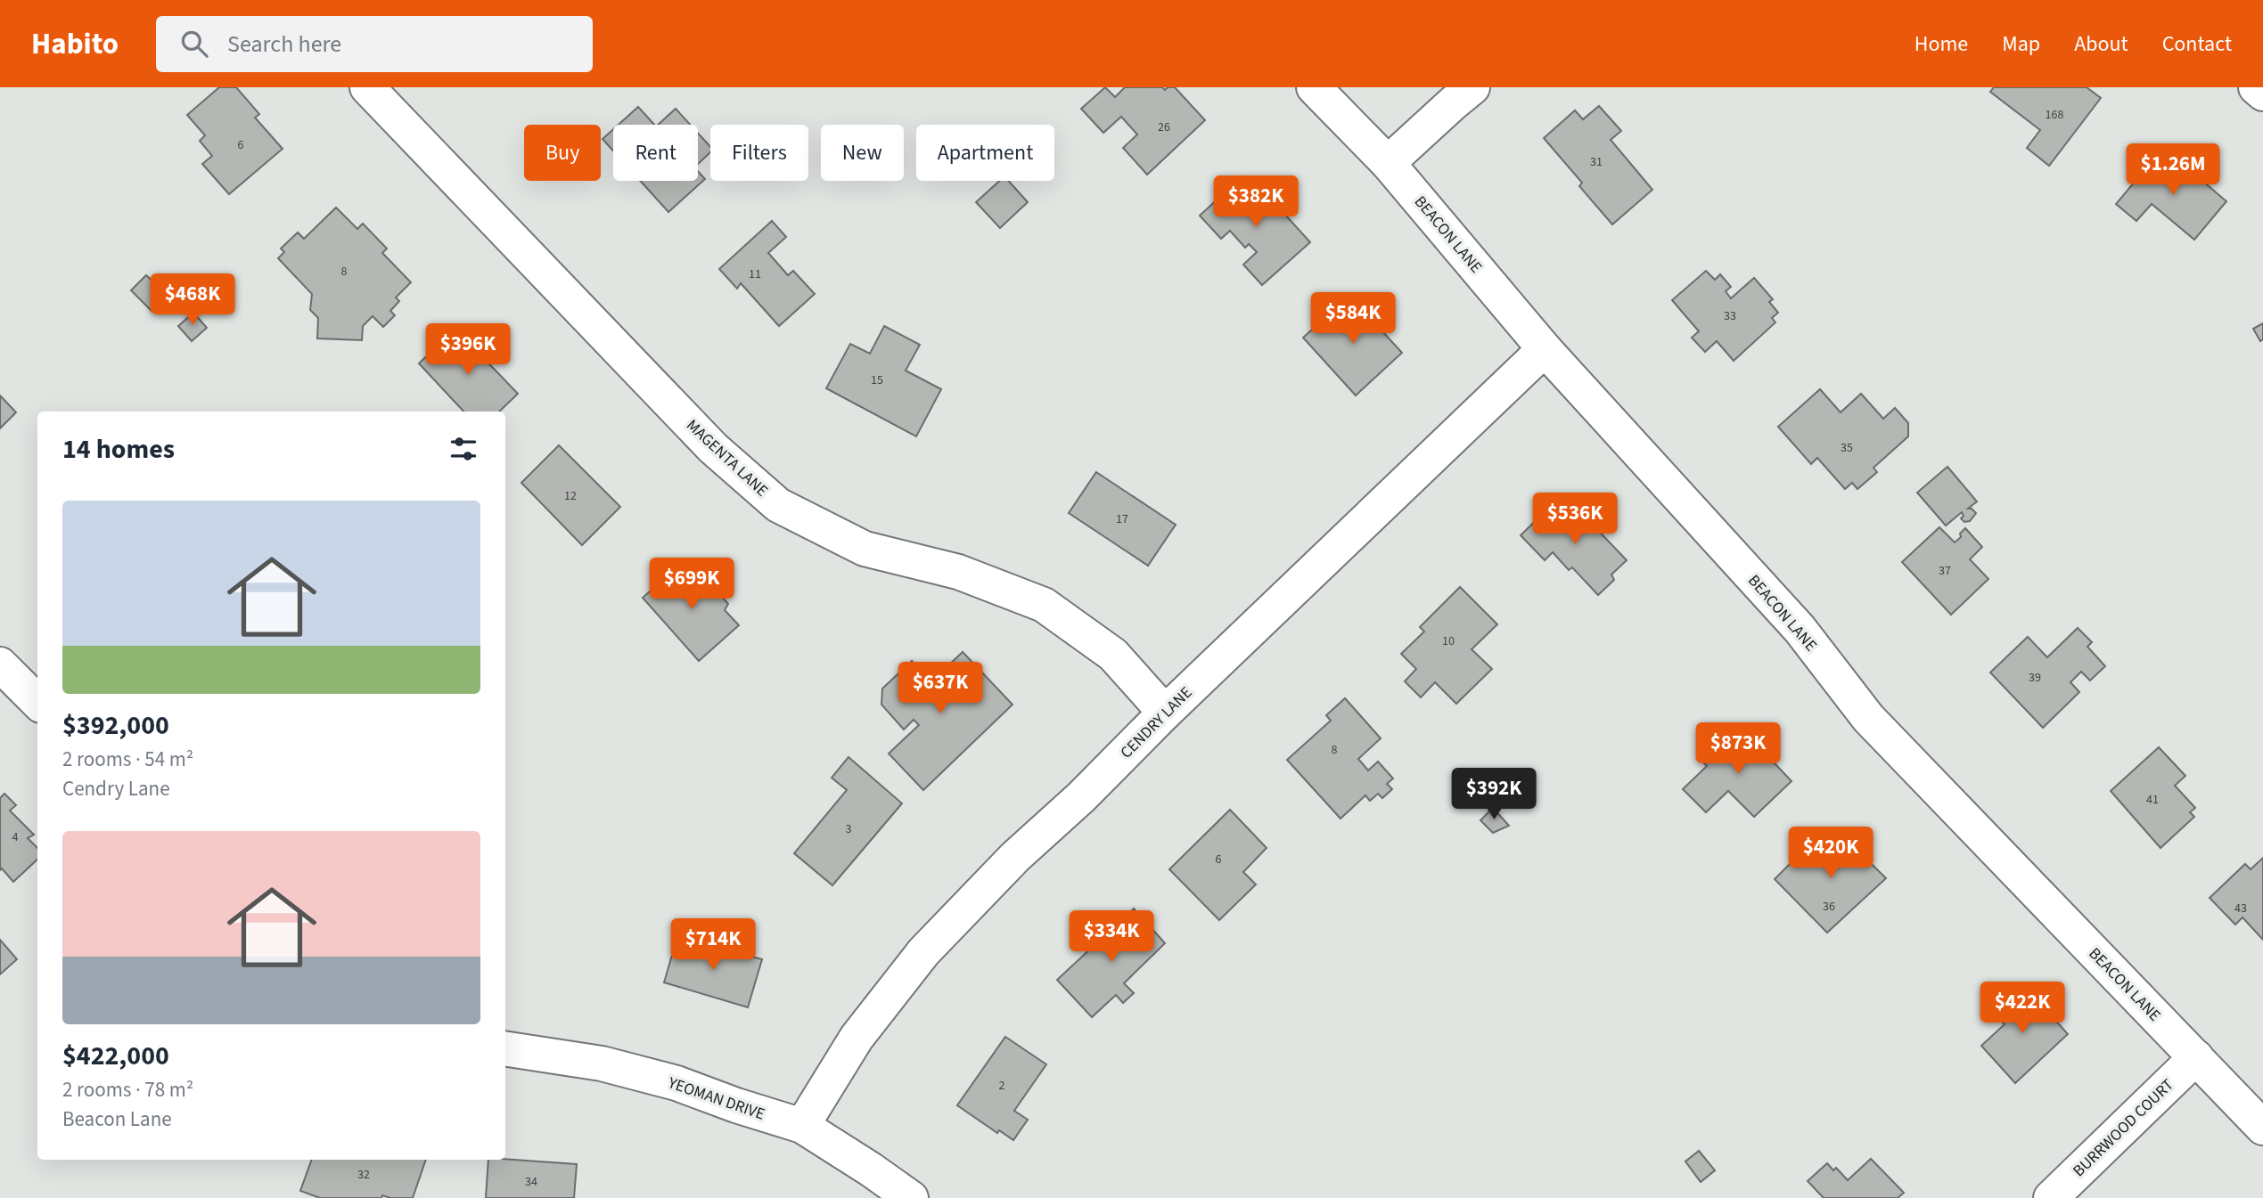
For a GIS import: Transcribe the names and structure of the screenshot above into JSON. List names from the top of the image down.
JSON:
{
  "streets": {
    "street": [
      "BEACON LANE",
      "MAGENTA LANE",
      "CENDRY LANE",
      "YEOMAN DRIVE",
      "BURRWOOD COURT"
    ]
  },
  "crossings": [
    ["BEACON LANE", "CENDRY LANE"],
    ["BEACON LANE", "BURRWOOD COURT"],
    ["MAGENTA LANE", "CENDRY LANE"],
    ["CENDRY LANE", "YEOMAN DRIVE"]
  ],
  "house_numbers": [
    "168",
    "26",
    "6",
    "31",
    "8",
    "11",
    "33",
    "15",
    "35",
    "12",
    "17",
    "37",
    "10",
    "39",
    "8",
    "41",
    "3",
    "4",
    "6",
    "36",
    "43",
    "2",
    "32",
    "34"
  ],
  "page": {
    "header": "Habito",
    "search": "Search here",
    "nav": [
      "Home",
      "Map",
      "About",
      "Contact"
    ],
    "chip": [
      "Buy",
      "Rent",
      "Filters",
      "New",
      "Apartment"
    ],
    "price": [
      "$1.26M",
      "$382K",
      "$468K",
      "$584K",
      "$396K",
      "$536K",
      "$699K",
      "$637K",
      "$873K",
      "$392K",
      "$420K",
      "$334K",
      "$714K",
      "$422K"
    ],
    "heading": "14 homes",
    "list": [
      {
        "name": "$392,000",
        "note": "2 rooms · 54 m² · Cendry Lane"
      },
      {
        "name": "$422,000",
        "note": "2 rooms · 78 m² · Beacon Lane"
      }
    ]
  }
}
